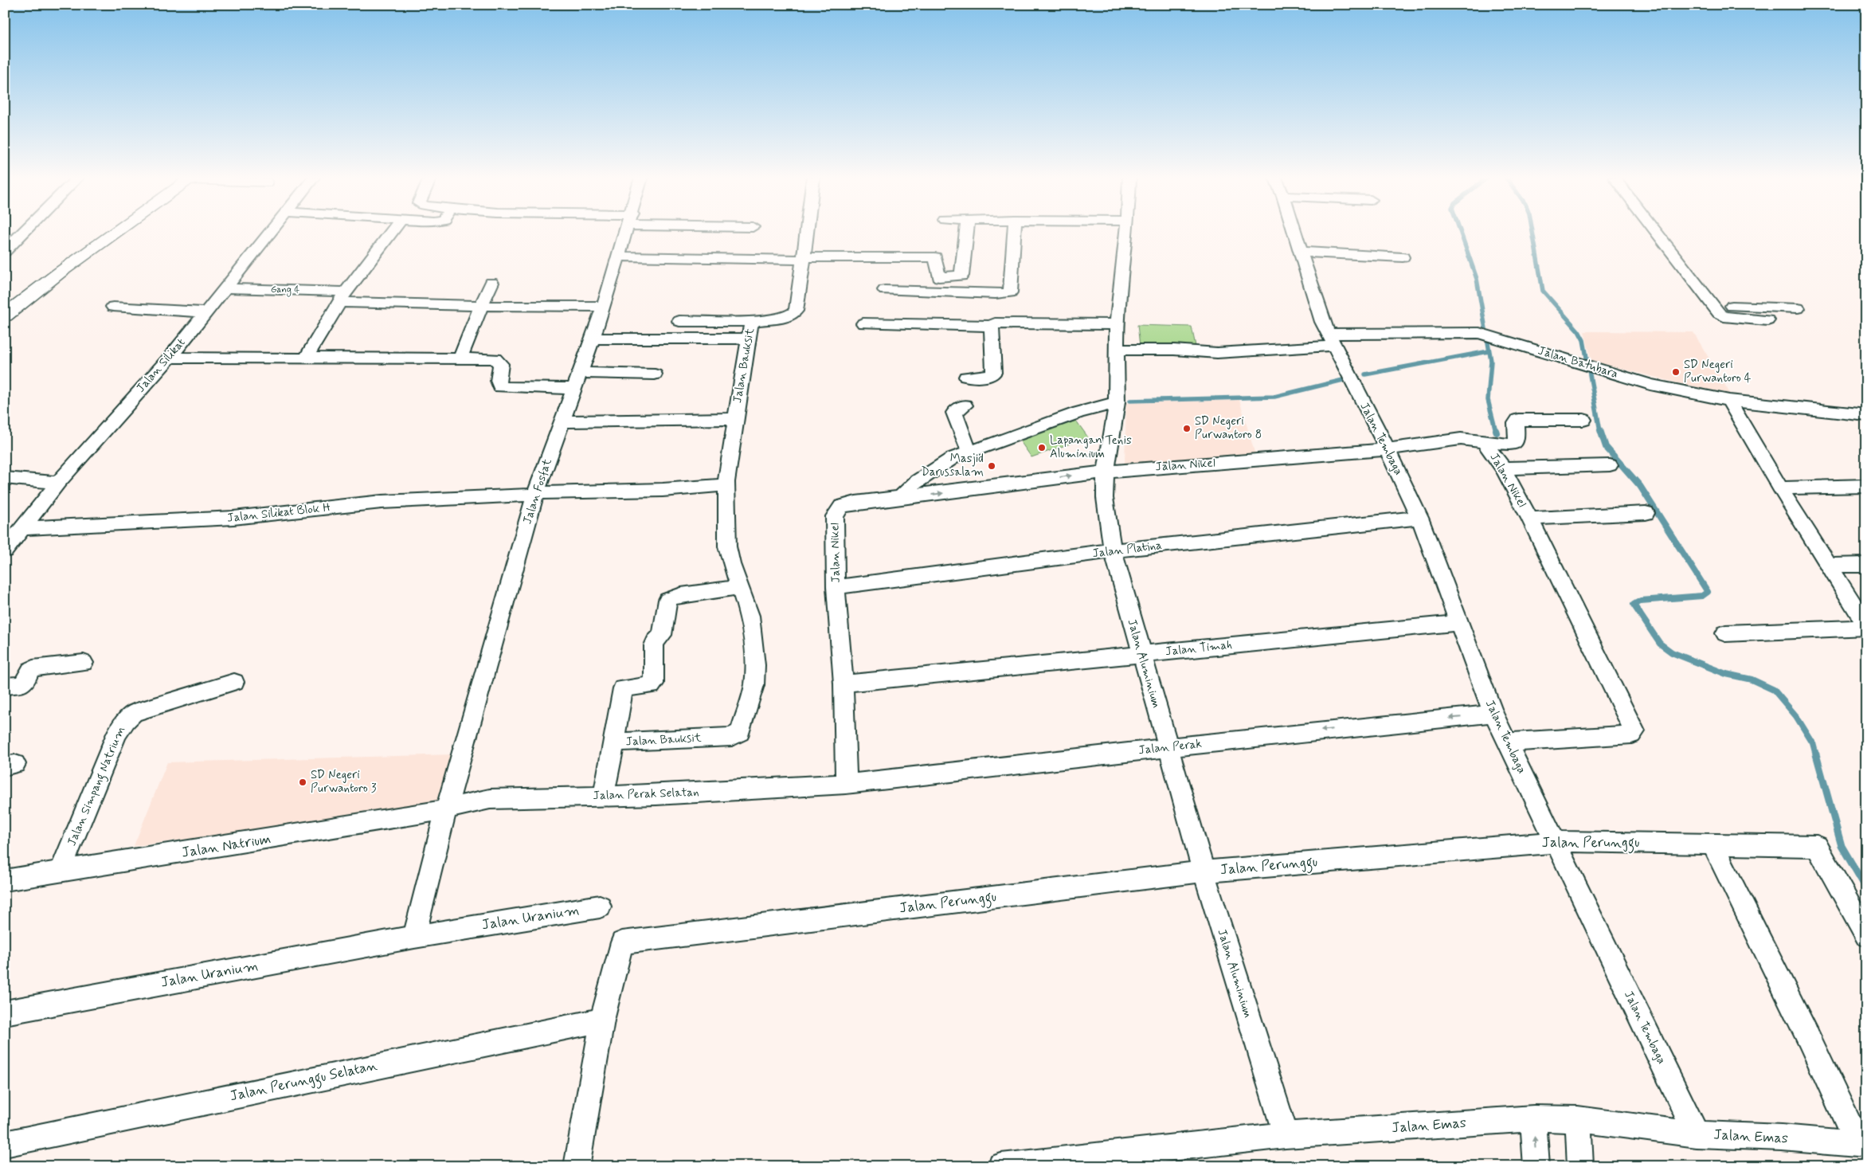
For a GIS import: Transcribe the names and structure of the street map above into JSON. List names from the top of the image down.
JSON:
{
  "streets": {
    "street": [
      "Gang 4",
      "Jalan Batubara",
      "Jalan Silikat",
      "Jalan Bauksit",
      "Jalan Tembaga",
      "Jalan Nikel",
      "Jalan Fosfat",
      "Jalan Silikat Blok H",
      "Jalan Platina",
      "Jalan Timah",
      "Jalan Aluminium",
      "Jalan Perak",
      "Jalan Simpang Natrium",
      "Jalan Perak Selatan",
      "Jalan Perunggu",
      "Jalan Natrium",
      "Jalan Uranium",
      "Jalan Perunggu Selatan",
      "Jalan Emas"
    ]
  },
  "crossings": [
    ["Gang 4", "Jalan Silikat"],
    ["Gang 4", "Jalan Fosfat"],
    ["Jalan Batubara", "Jalan Tembaga"],
    ["Jalan Batubara", "Jalan Aluminium"],
    ["Jalan Silikat", "Jalan Silikat Blok H"],
    ["Jalan Bauksit", "Jalan Silikat Blok H"],
    ["Jalan Tembaga", "Jalan Nikel"],
    ["Jalan Tembaga", "Jalan Platina"],
    ["Jalan Tembaga", "Jalan Timah"],
    ["Jalan Tembaga", "Jalan Perak"],
    ["Jalan Tembaga", "Jalan Perunggu"],
    ["Jalan Tembaga", "Jalan Emas"],
    ["Jalan Nikel", "Jalan Platina"],
    ["Jalan Nikel", "Jalan Timah"],
    ["Jalan Nikel", "Jalan Aluminium"],
    ["Jalan Nikel", "Jalan Perak"],
    ["Jalan Nikel", "Jalan Perak Selatan"],
    ["Jalan Fosfat", "Jalan Silikat Blok H"],
    ["Jalan Fosfat", "Jalan Perak Selatan"],
    ["Jalan Fosfat", "Jalan Natrium"],
    ["Jalan Platina", "Jalan Aluminium"],
    ["Jalan Timah", "Jalan Aluminium"],
    ["Jalan Aluminium", "Jalan Perak"],
    ["Jalan Aluminium", "Jalan Perunggu"],
    ["Jalan Aluminium", "Jalan Emas"],
    ["Jalan Perak", "Jalan Perak Selatan"],
    ["Jalan Simpang Natrium", "Jalan Natrium"],
    ["Jalan Perak Selatan", "Jalan Natrium"],
    ["Jalan Perunggu", "Jalan Perunggu Selatan"]
  ],
  "one_way": ["Jalan Perak"],
  "places": [
    "SD Negeri Purwantoro 4",
    "SD Negeri Purwantoro 8",
    "Lapangan Tenis Aluminium",
    "Masjid Darussalam",
    "SD Negeri Purwantoro 3"
  ]
}
